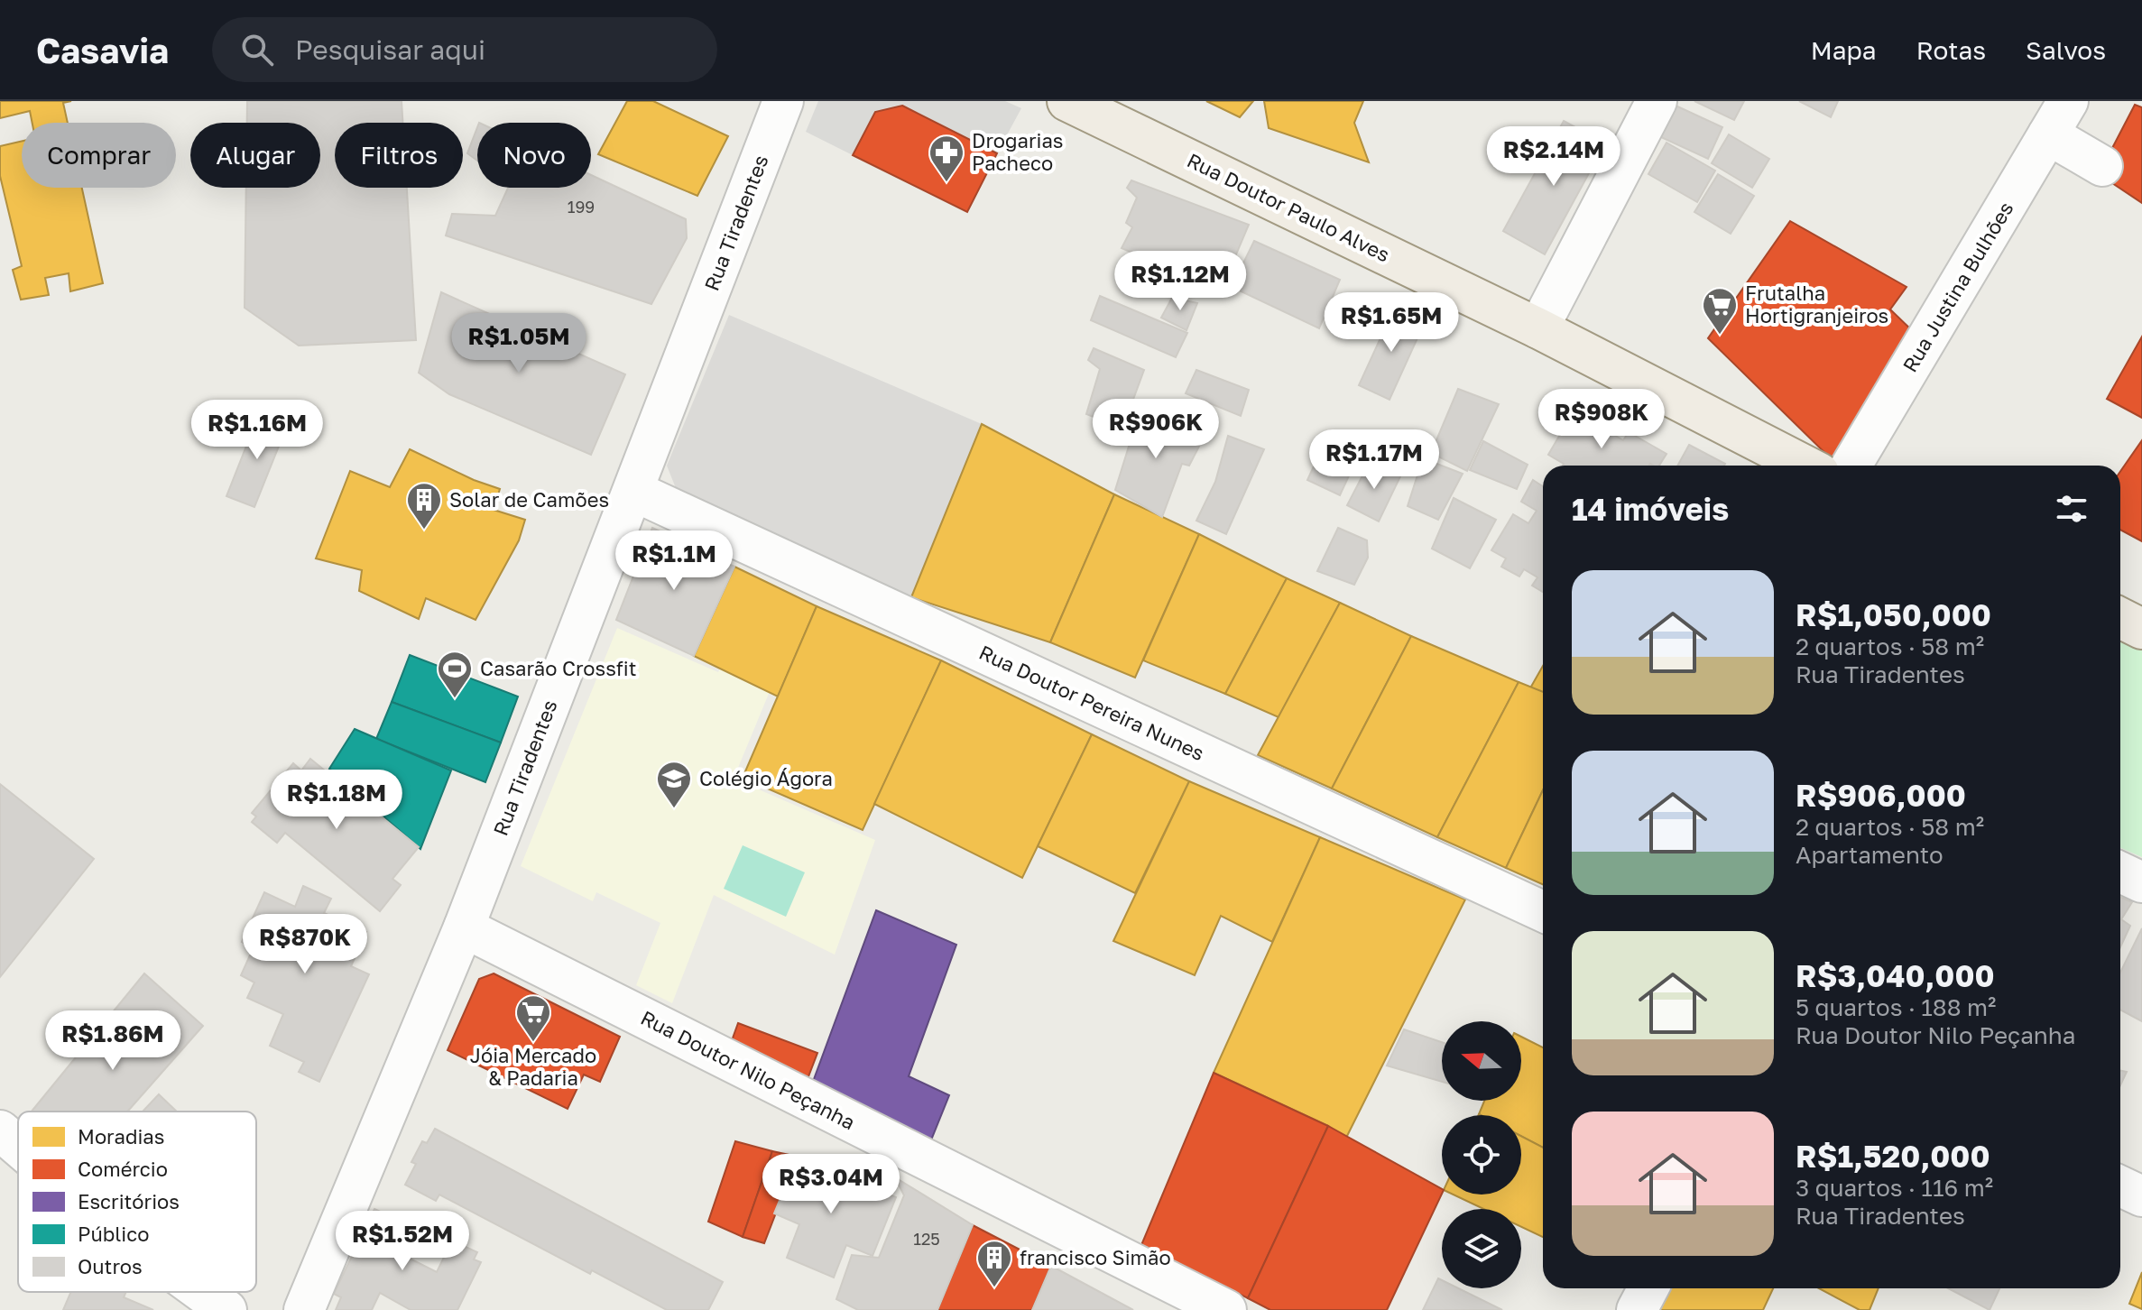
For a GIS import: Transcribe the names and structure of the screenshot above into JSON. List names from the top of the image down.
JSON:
{
  "streets": {
    "main road": ["Rua Doutor Paulo Alves"],
    "street": [
      "Rua Tiradentes",
      "Rua Justina Bulhões",
      "Rua Doutor Pereira Nunes",
      "Rua Doutor Nilo Peçanha"
    ]
  },
  "crossings": [
    ["Rua Tiradentes", "Rua Doutor Pereira Nunes"],
    ["Rua Tiradentes", "Rua Doutor Nilo Peçanha"]
  ],
  "places": {
    "pharmacy": ["Drogarias Pacheco"],
    "supermarket": ["Frutalha Hortigranjeiros", "Jóia Mercado & Padaria"],
    "building": ["Solar de Camões", "francisco Simão"],
    "sports": ["Casarão Crossfit"],
    "school or university": ["Colégio Ágora"]
  },
  "house_numbers": ["199", "125"],
  "legend": [
    "Moradias",
    "Comércio",
    "Escritórios",
    "Público",
    "Outros"
  ],
  "north": "left",
  "page": {
    "header": "Casavia",
    "search": "Pesquisar aqui",
    "nav": ["Mapa", "Rotas", "Salvos"],
    "chip": [
      "Comprar",
      "Alugar",
      "Filtros",
      "Novo"
    ],
    "price": [
      "R$2.14M",
      "R$1.12M",
      "R$1.65M",
      "R$1.05M",
      "R$908K",
      "R$906K",
      "R$1.16M",
      "R$1.17M",
      "R$1.1M",
      "R$1.18M",
      "R$870K",
      "R$1.86M",
      "R$3.04M",
      "R$1.52M"
    ],
    "heading": "14 imóveis",
    "list": [
      {
        "name": "R$1,050,000",
        "note": "2 quartos · 58 m² · Rua Tiradentes"
      },
      {
        "name": "R$906,000",
        "note": "2 quartos · 58 m² · Apartamento"
      },
      {
        "name": "R$3,040,000",
        "note": "5 quartos · 188 m² · Rua Doutor Nilo Peçanha"
      },
      {
        "name": "R$1,520,000",
        "note": "3 quartos · 116 m² · Rua Tiradentes"
      }
    ]
  }
}
